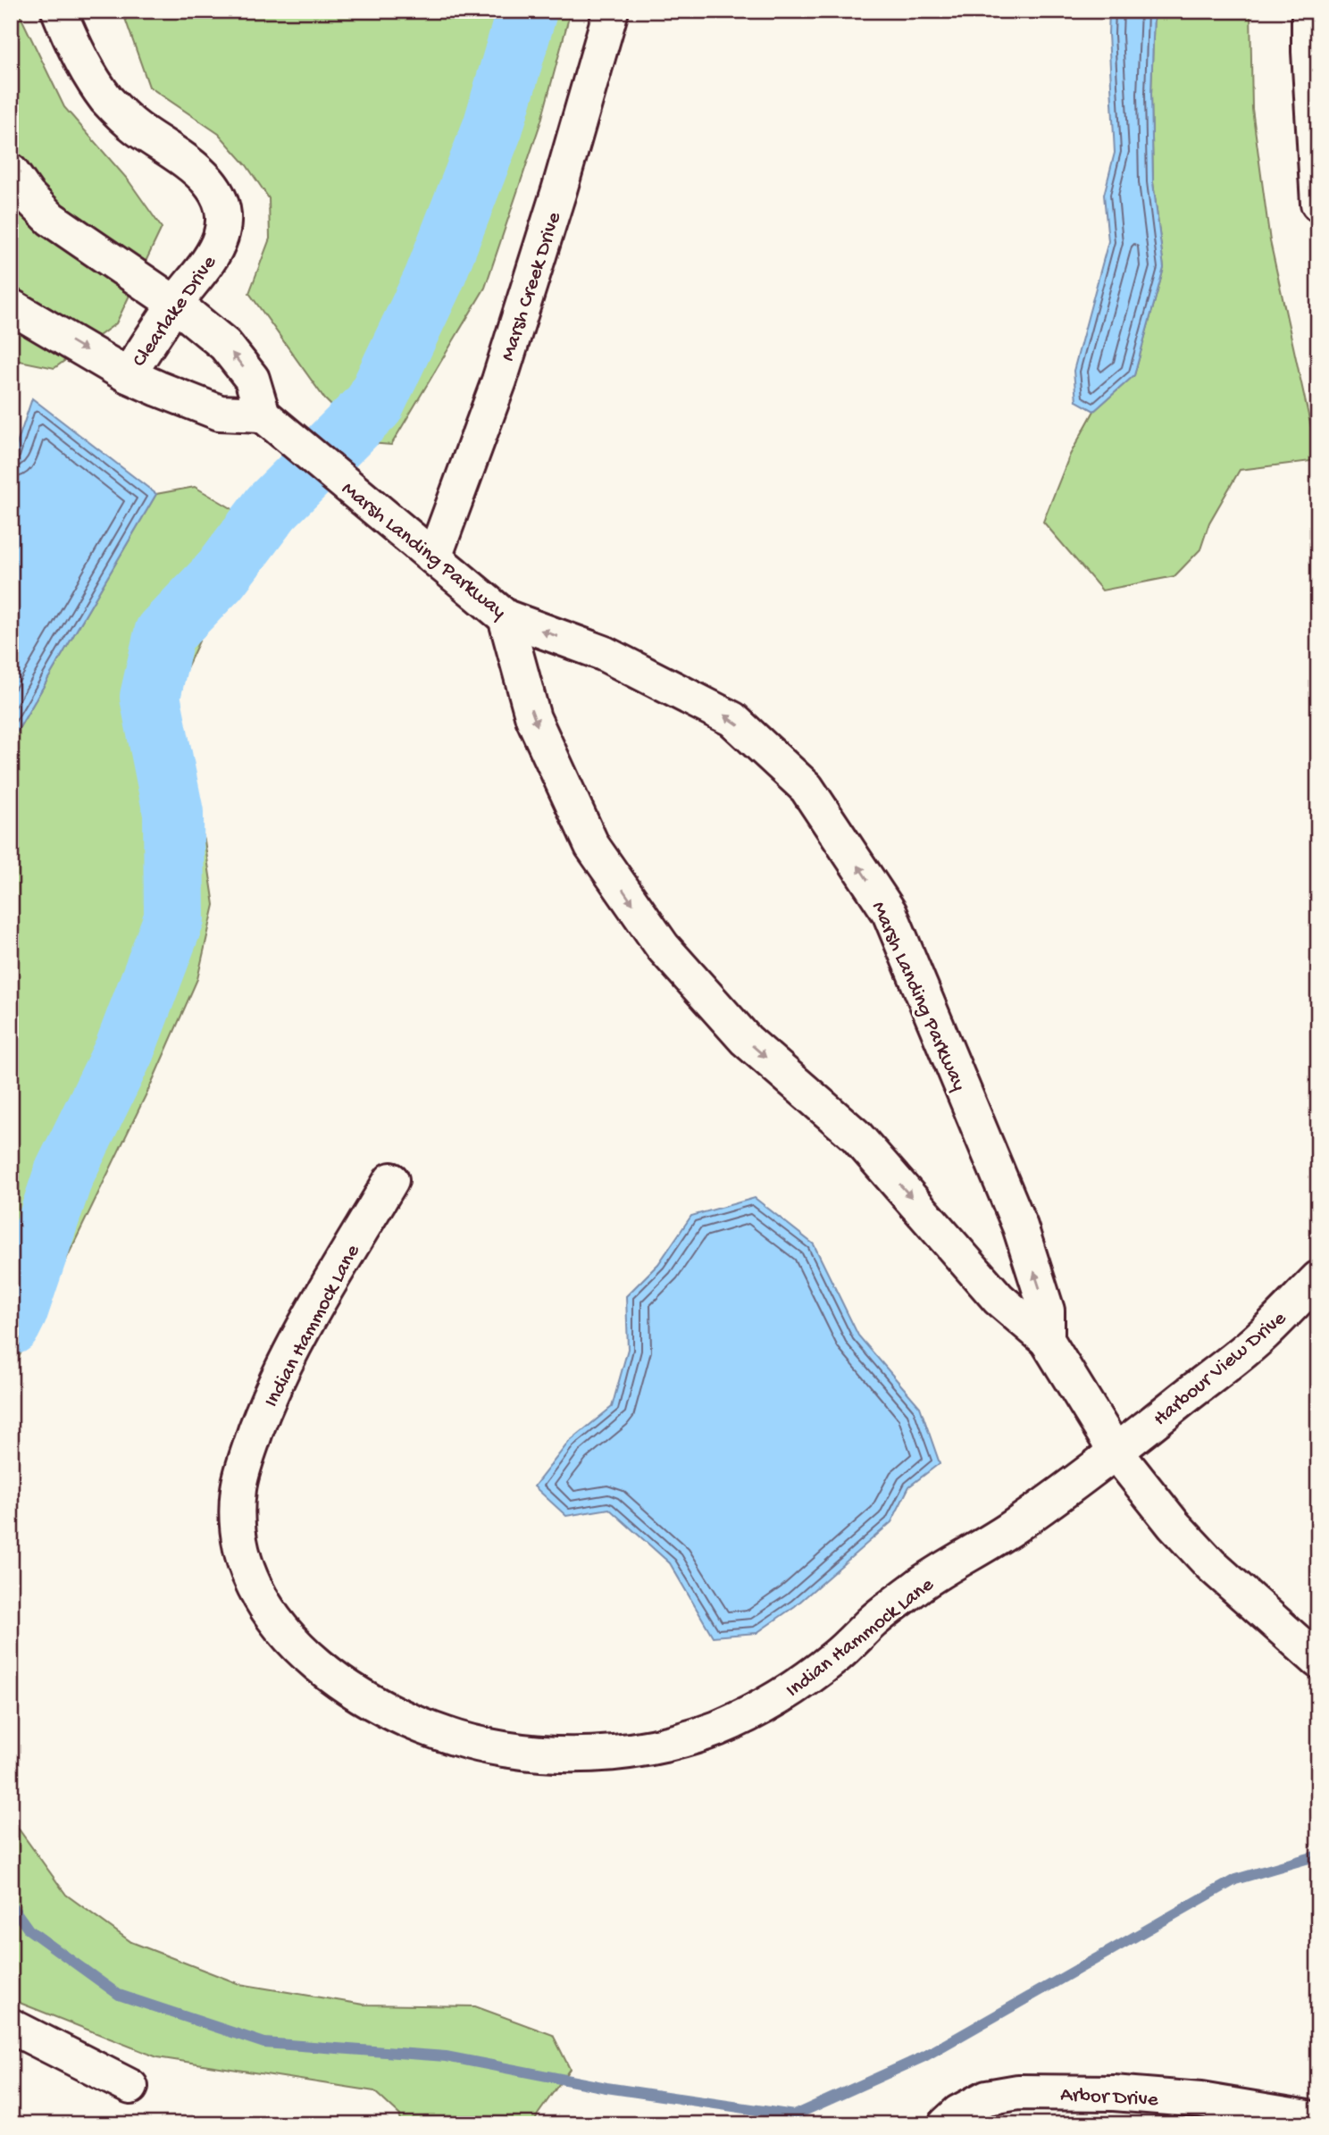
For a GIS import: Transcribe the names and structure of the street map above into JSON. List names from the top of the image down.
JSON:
{
  "streets": {
    "street": [
      "Marsh Creek Drive",
      "Clearlake Drive",
      "Marsh Landing Parkway",
      "Indian Hammock Lane",
      "Harbour View Drive",
      "Arbor Drive"
    ]
  },
  "crossings": [
    ["Marsh Creek Drive", "Marsh Landing Parkway"],
    ["Indian Hammock Lane", "Harbour View Drive"]
  ]
}
